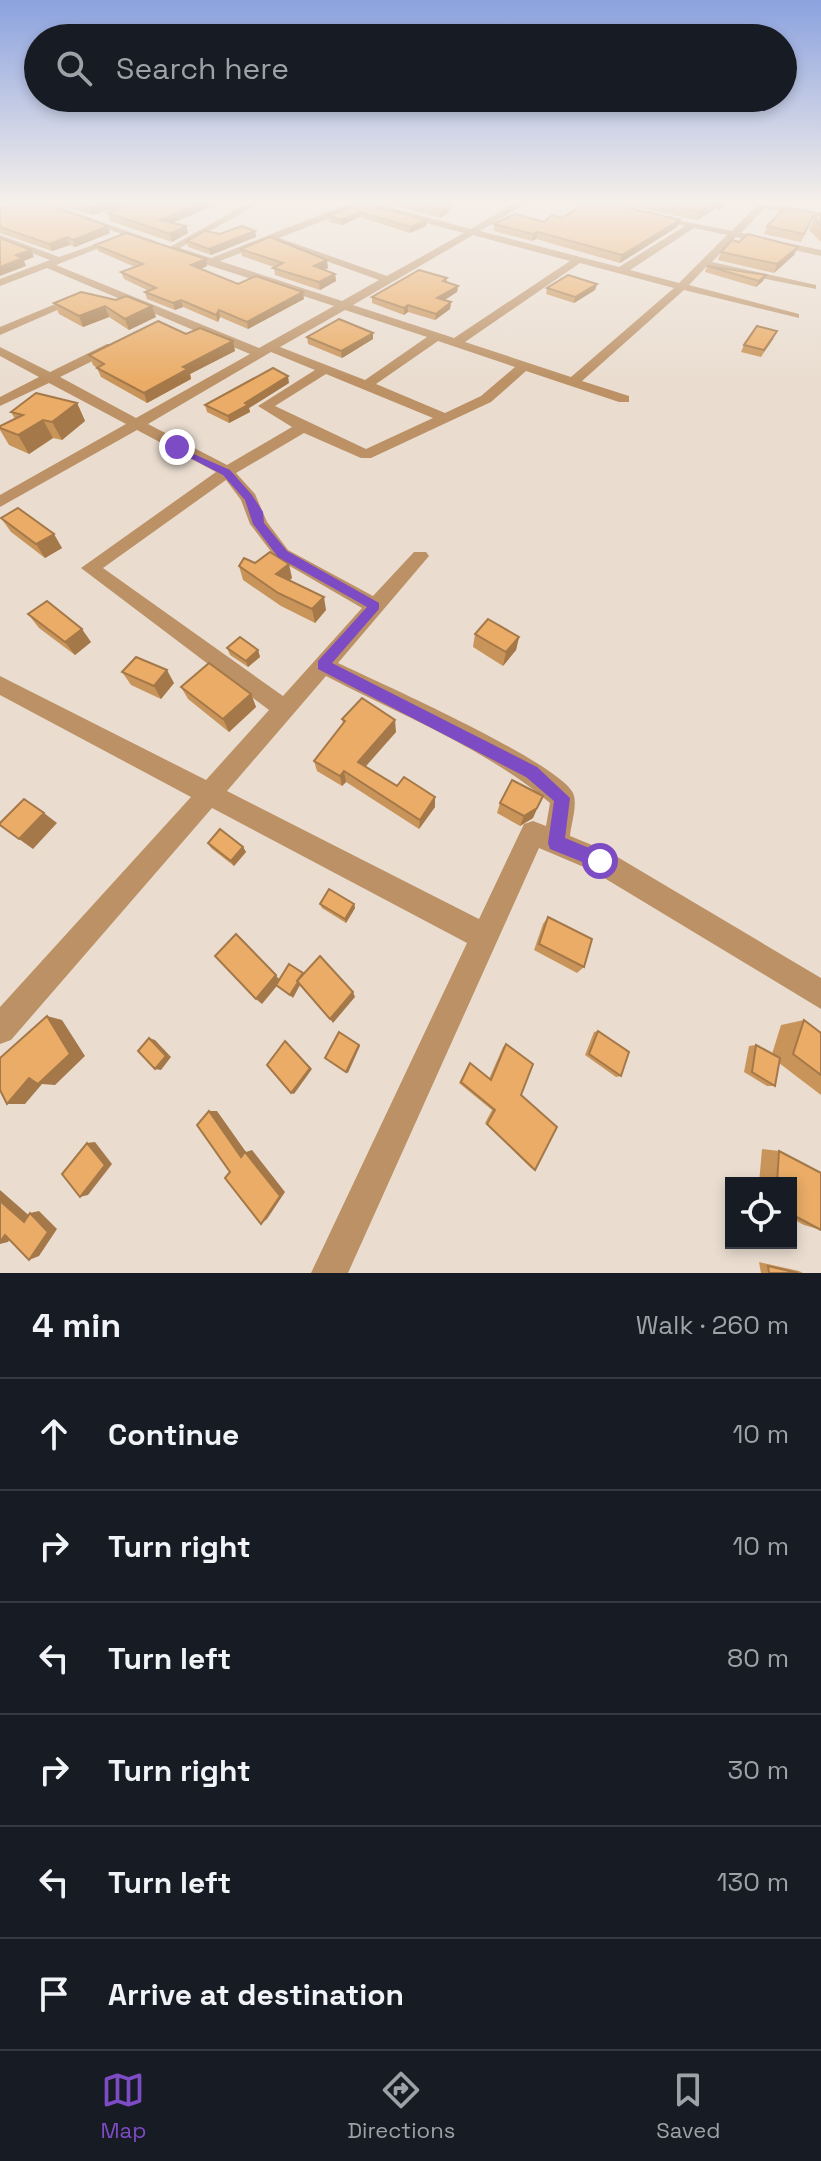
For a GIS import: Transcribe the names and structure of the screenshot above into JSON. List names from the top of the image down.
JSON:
{
  "page": {
    "search": "Search here",
    "heading": ["4 min", "Walk · 260 m"],
    "list": [
      ["Continue", "10 m"],
      ["Turn right", "10 m"],
      ["Turn left", "80 m"],
      ["Turn right", "30 m"],
      ["Turn left", "130 m"],
      "Arrive at destination"
    ],
    "nav": ["Map", "Directions", "Saved"]
  }
}
